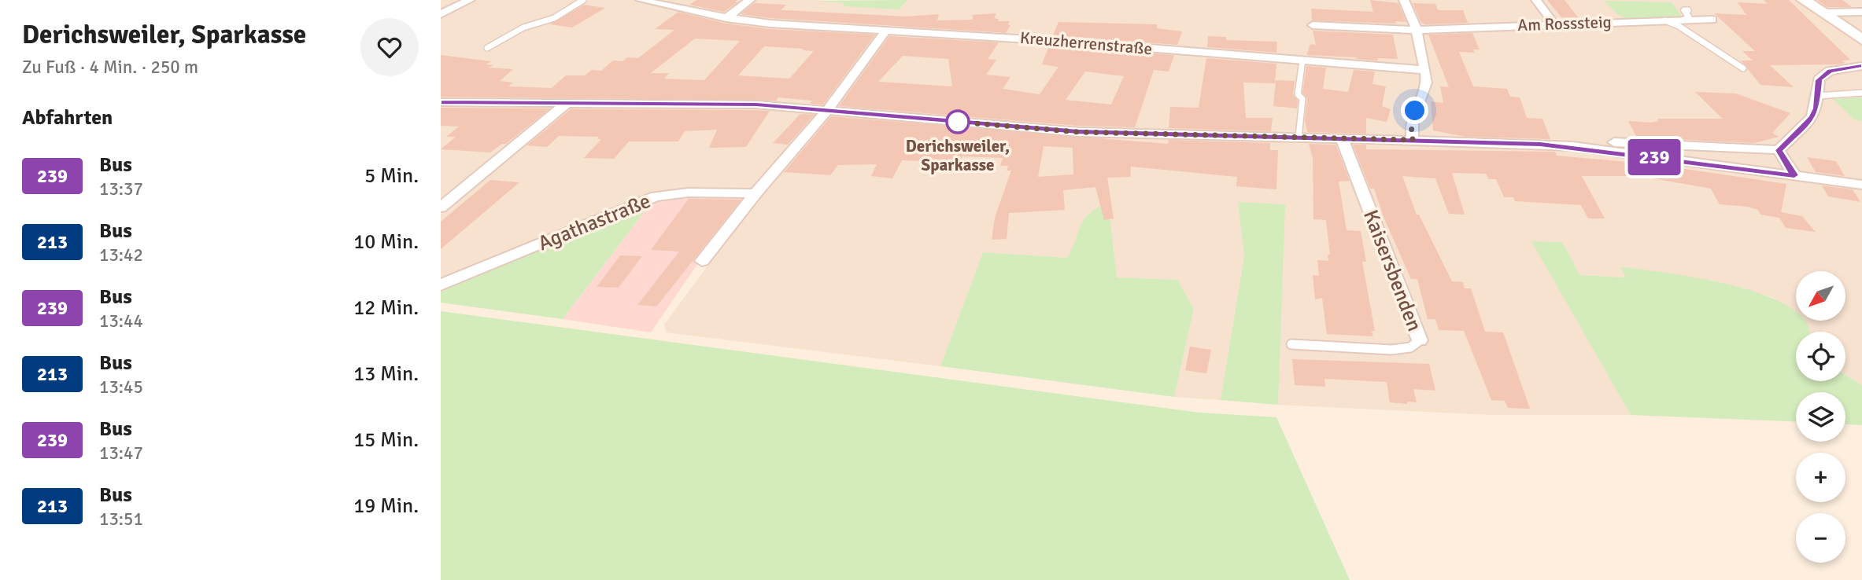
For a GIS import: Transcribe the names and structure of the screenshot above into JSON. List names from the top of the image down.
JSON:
{
  "streets": {
    "street": [
      "Am Rosssteig",
      "Kreuzherrenstraße",
      "Agathastraße",
      "Kaisersbenden"
    ]
  },
  "places": ["Derichsweiler, Sparkasse"],
  "lines": ["bus line 239"],
  "north": "bottom left",
  "page": {
    "heading": [
      ["Derichsweiler, Sparkasse", "Zu Fuß · 4 Min. · 250 m"],
      "Abfahrten"
    ],
    "on_map": "239",
    "list": [
      {
        "mark": "239",
        "name": "Bus",
        "note": "13:37",
        "value": "5 Min."
      },
      {
        "mark": "213",
        "name": "Bus",
        "note": "13:42",
        "value": "10 Min."
      },
      {
        "mark": "239",
        "name": "Bus",
        "note": "13:44",
        "value": "12 Min."
      },
      {
        "mark": "213",
        "name": "Bus",
        "note": "13:45",
        "value": "13 Min."
      },
      {
        "mark": "239",
        "name": "Bus",
        "note": "13:47",
        "value": "15 Min."
      },
      {
        "mark": "213",
        "name": "Bus",
        "note": "13:51",
        "value": "19 Min."
      }
    ],
    "map_buttons": ["+", "−"]
  }
}
